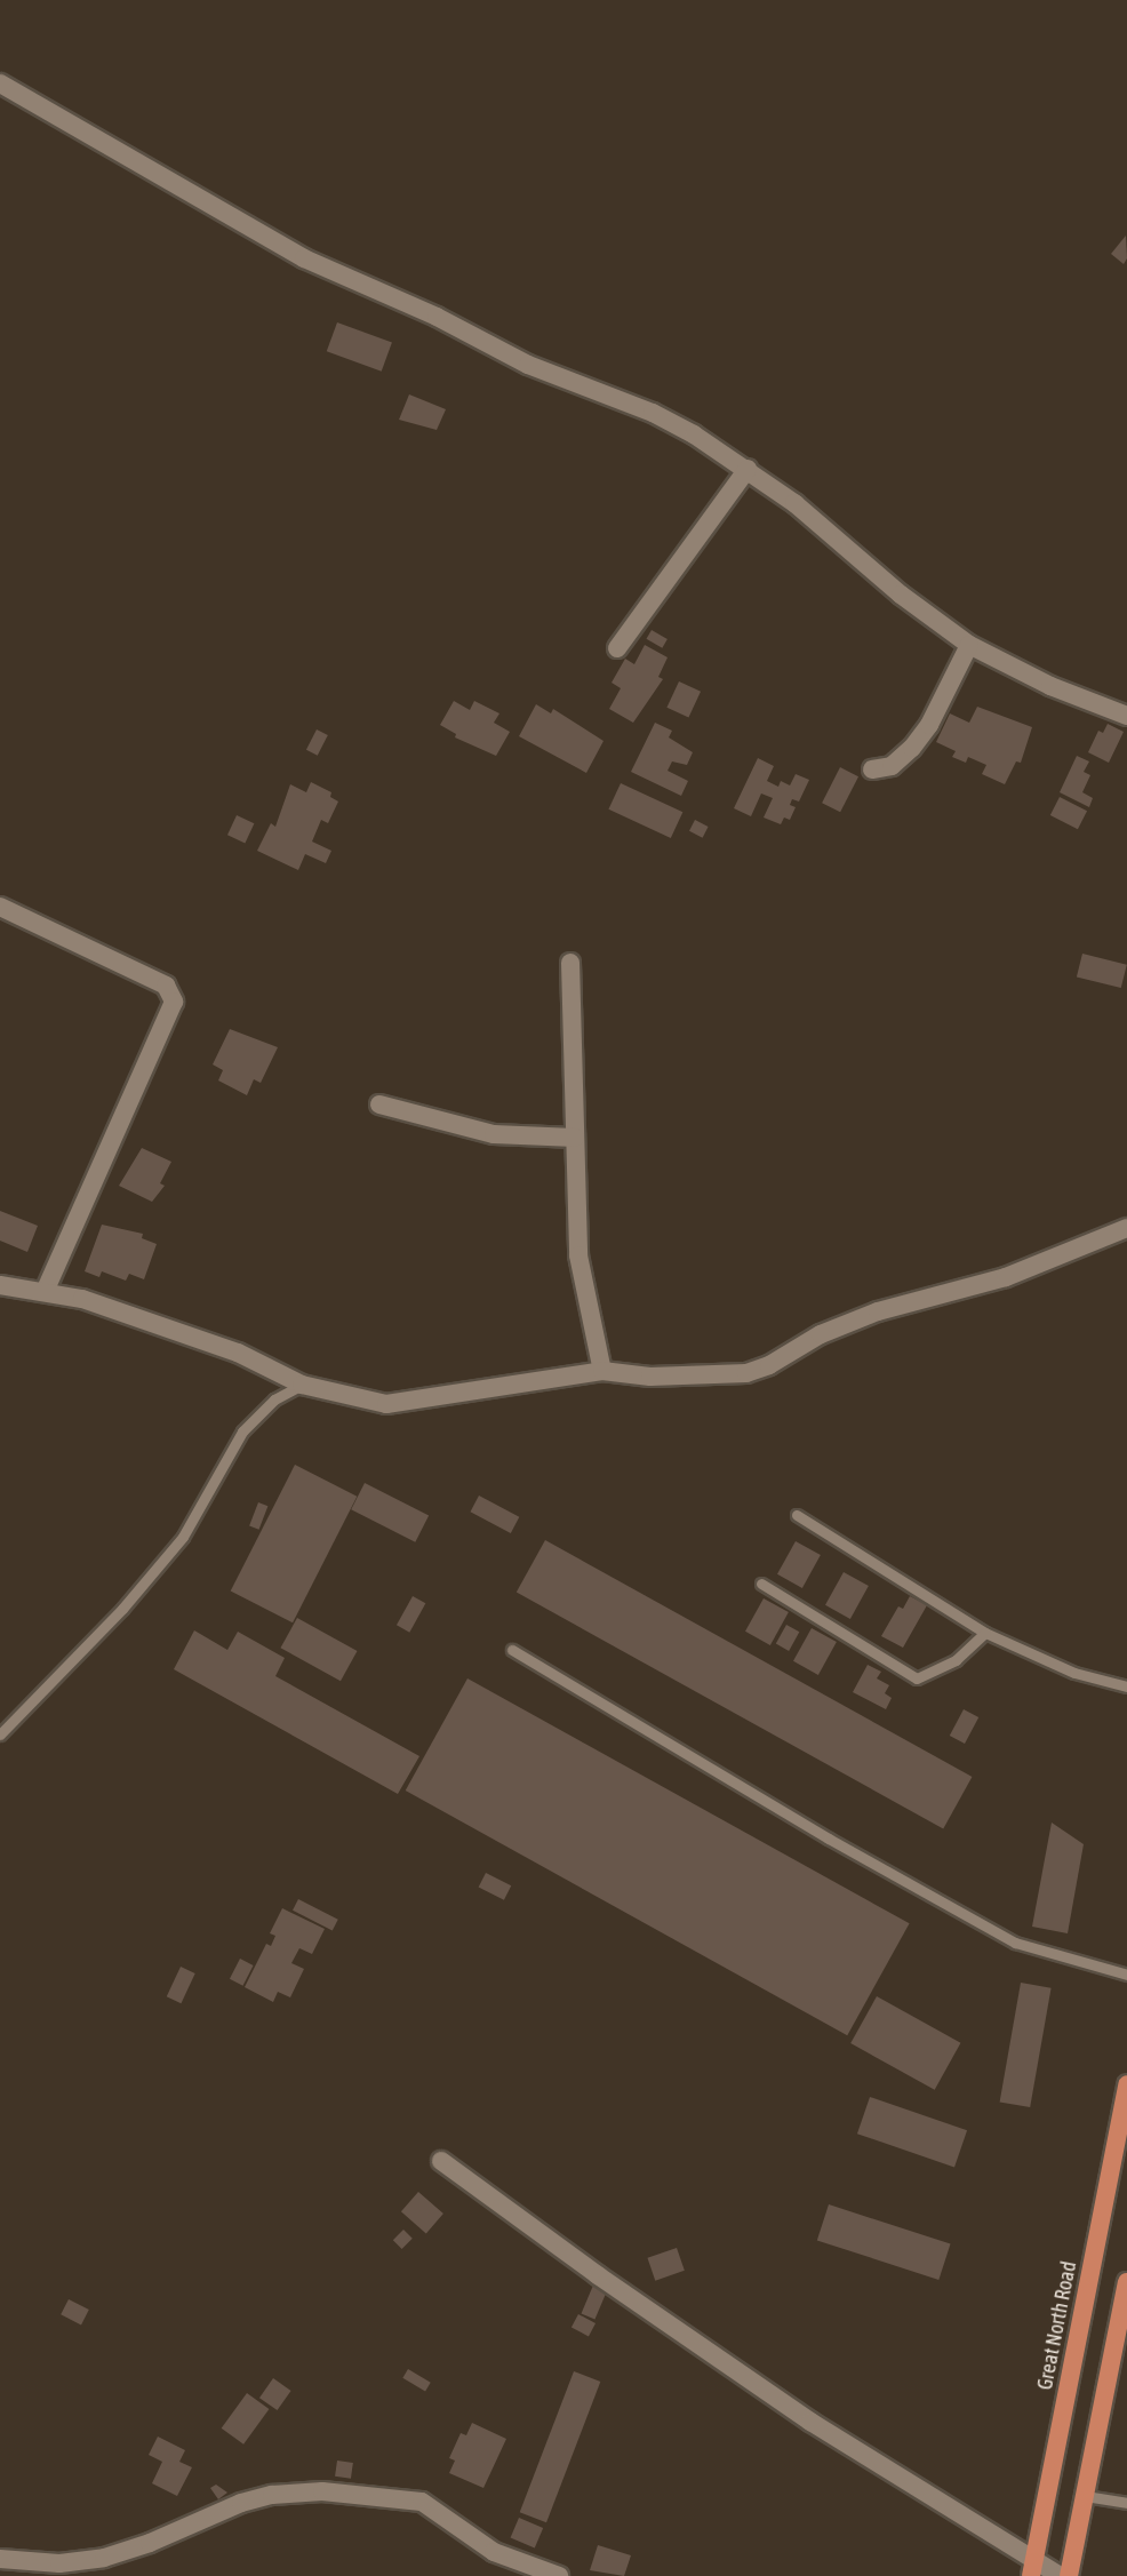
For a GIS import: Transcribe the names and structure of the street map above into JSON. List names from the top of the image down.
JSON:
{
  "streets": {
    "highway": ["Great North Road"]
  }
}
